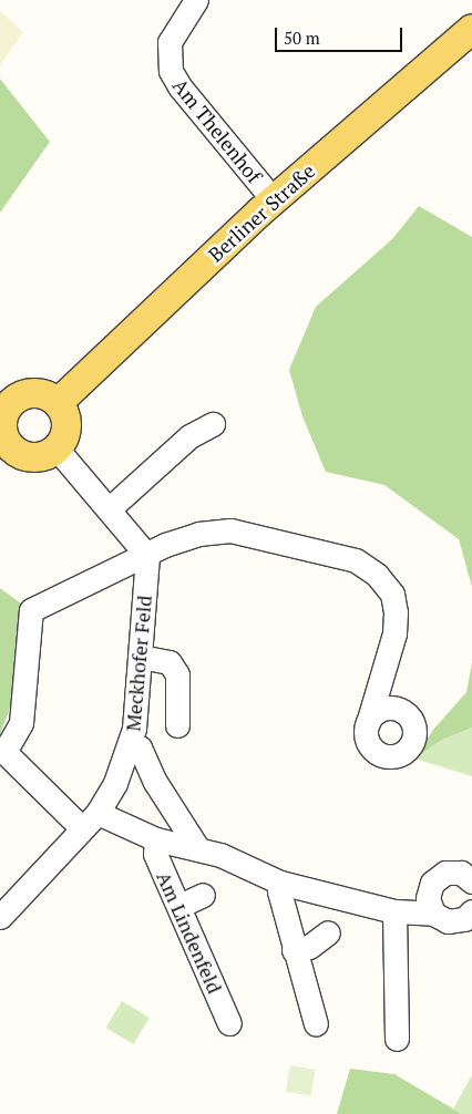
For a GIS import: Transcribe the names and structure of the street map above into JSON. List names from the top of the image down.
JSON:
{
  "streets": {
    "main road": ["Berliner Straße"],
    "street": ["Am Thelenhof", "Meckhofer Feld", "Am Lindenfeld"]
  },
  "crossings": [
    ["Am Thelenhof", "Berliner Straße"],
    ["Meckhofer Feld", "Am Lindenfeld"]
  ],
  "scale_bar": "50 m"
}
